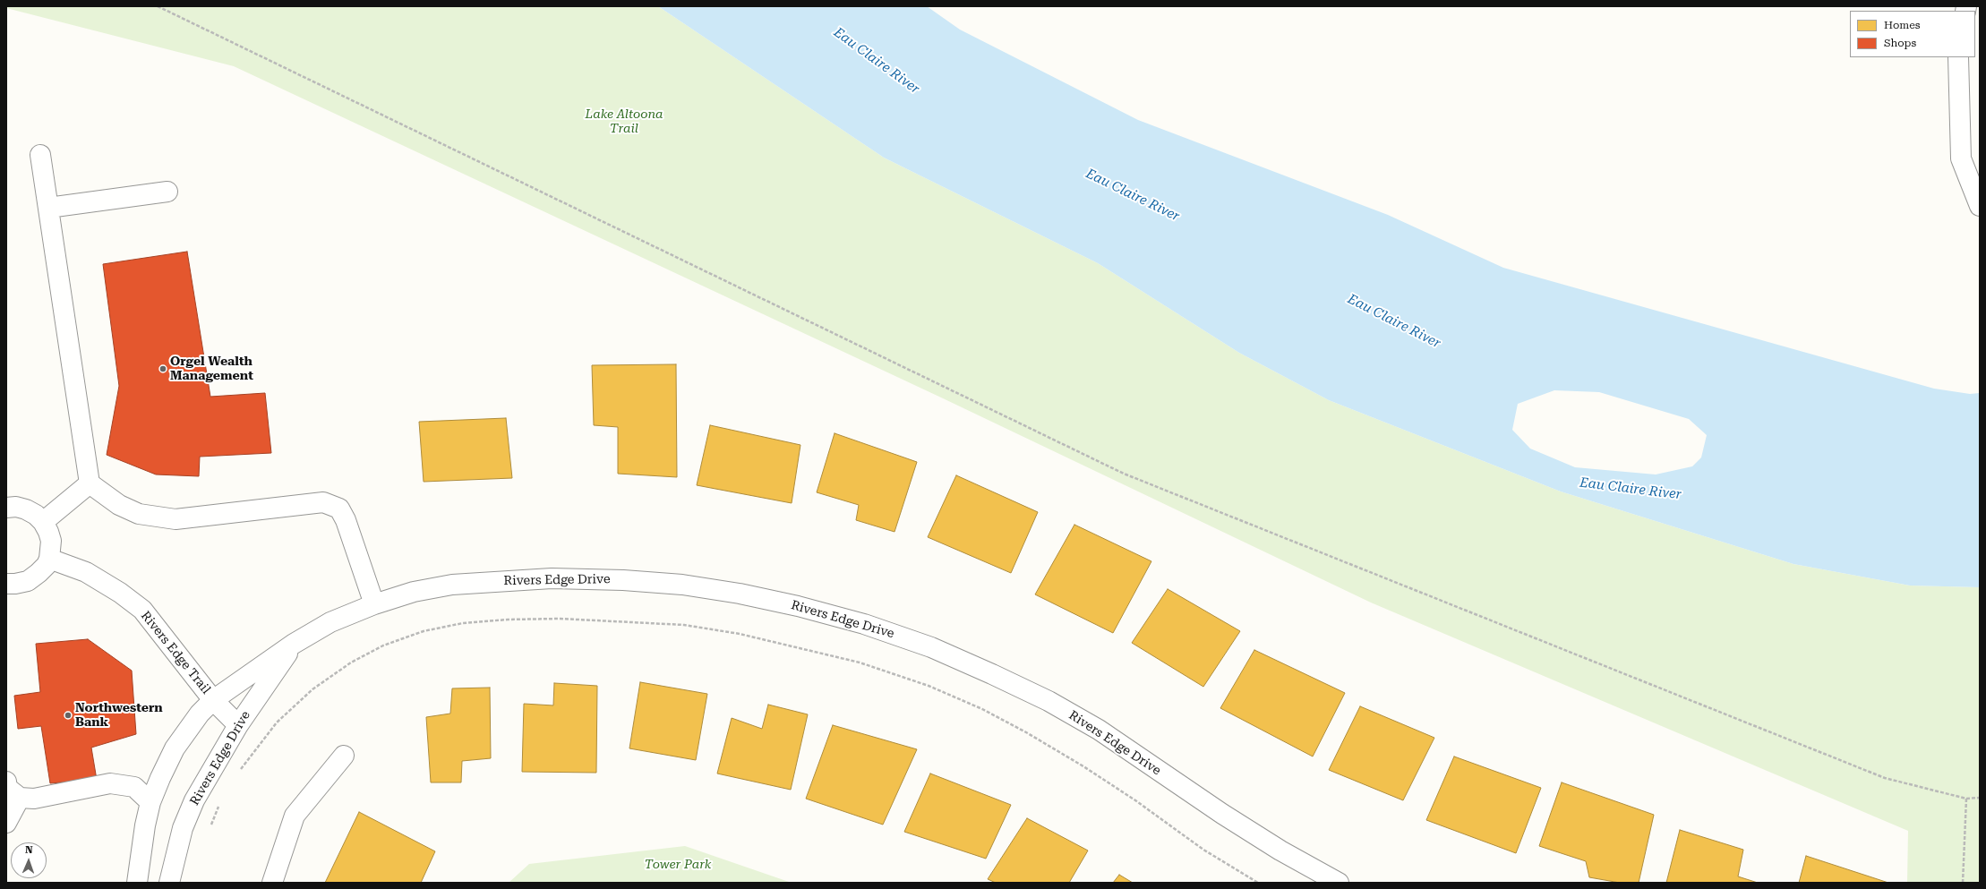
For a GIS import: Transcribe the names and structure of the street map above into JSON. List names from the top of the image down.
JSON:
{
  "streets": {
    "street": ["Rivers Edge Drive", "Rivers Edge Trail"]
  },
  "crossings": [
    ["Rivers Edge Drive", "Rivers Edge Trail"]
  ],
  "water": ["Eau Claire River"],
  "parks": ["Lake Altoona Trail", "Tower Park"],
  "places": ["Orgel Wealth Management", "Northwestern Bank"],
  "legend": ["Homes", "Shops"],
  "north": "top"
}
